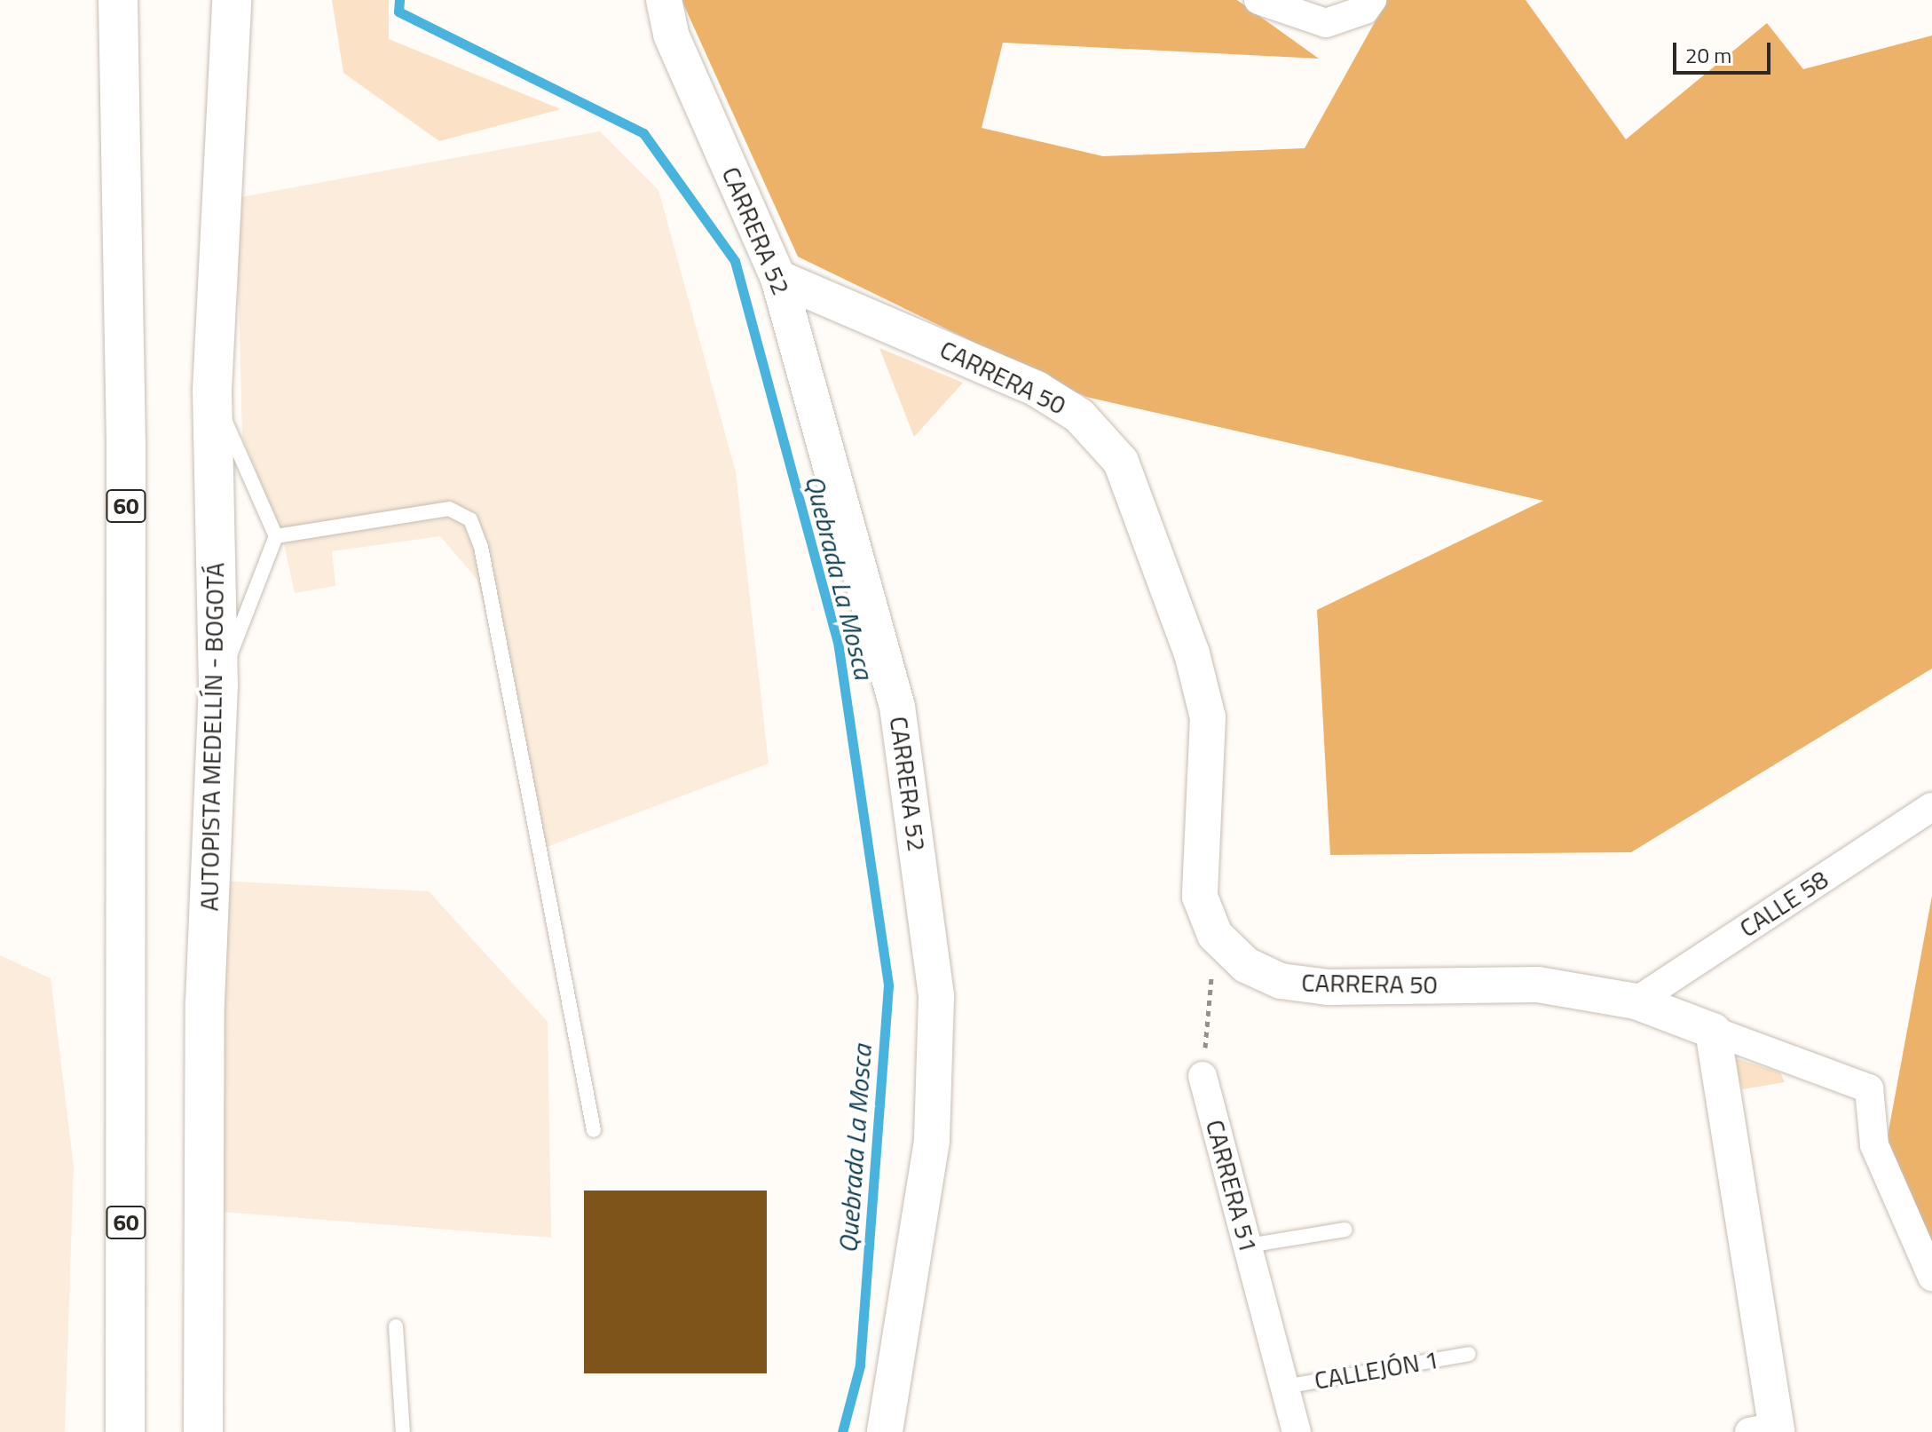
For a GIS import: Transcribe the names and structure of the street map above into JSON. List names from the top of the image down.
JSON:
{
  "streets": {
    "highway": ["60", "AUTOPISTA MEDELLÍN - BOGOTÁ"],
    "street": [
      "CARRERA 52",
      "CARRERA 50",
      "CALLE 58",
      "CARRERA 51"
    ],
    "lane": ["CALLEJÓN 1"]
  },
  "crossings": [
    ["CARRERA 52", "CARRERA 50"],
    ["CARRERA 50", "CALLE 58"],
    ["CARRERA 51", "CALLEJÓN 1"]
  ],
  "water": ["Quebrada La Mosca"],
  "scale_bar": "20 m"
}
